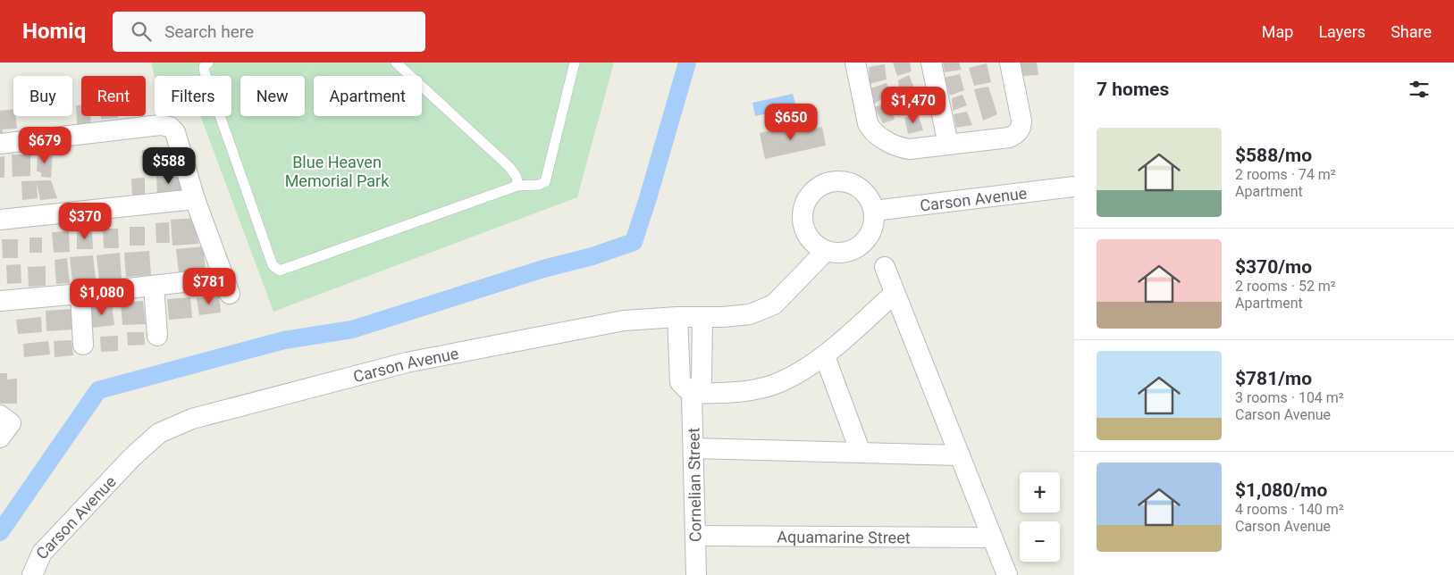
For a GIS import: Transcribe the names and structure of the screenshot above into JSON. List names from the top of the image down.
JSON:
{
  "streets": {
    "street": ["Carson Avenue", "Cornelian Street", "Aquamarine Street"]
  },
  "crossings": [
    ["Carson Avenue", "Cornelian Street"],
    ["Cornelian Street", "Aquamarine Street"]
  ],
  "parks": ["Blue Heaven Memorial Park"],
  "page": {
    "header": "Homiq",
    "search": "Search here",
    "nav": ["Map", "Layers", "Share"],
    "heading": "7 homes",
    "chip": [
      "Buy",
      "Rent",
      "Filters",
      "New",
      "Apartment"
    ],
    "price": [
      "$1,470",
      "$650",
      "$679",
      "$588",
      "$370",
      "$781",
      "$1,080"
    ],
    "list": [
      {
        "name": "$588/mo",
        "note": "2 rooms · 74 m² · Apartment"
      },
      {
        "name": "$370/mo",
        "note": "2 rooms · 52 m² · Apartment"
      },
      {
        "name": "$781/mo",
        "note": "3 rooms · 104 m² · Carson Avenue"
      },
      {
        "name": "$1,080/mo",
        "note": "4 rooms · 140 m² · Carson Avenue"
      }
    ],
    "map_buttons": ["+", "−"]
  }
}
